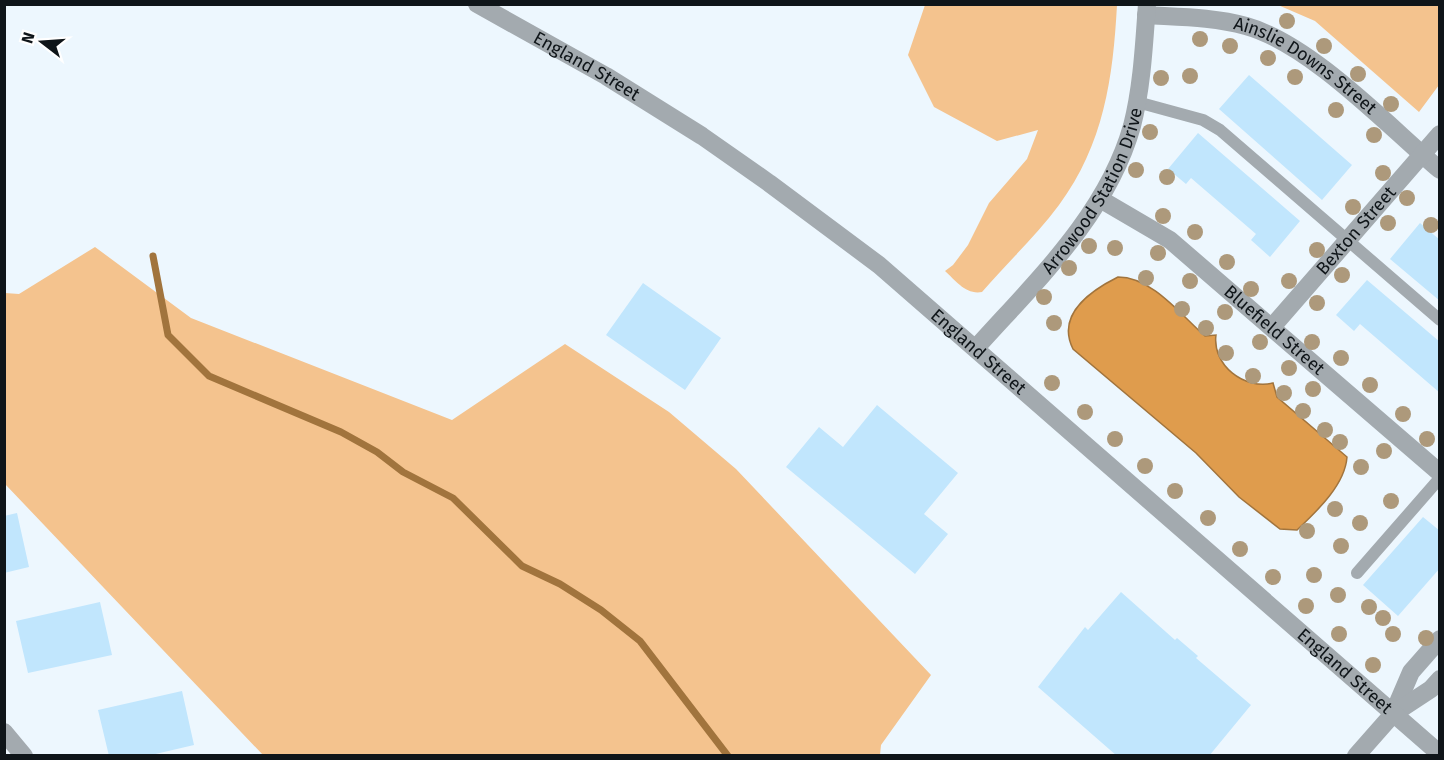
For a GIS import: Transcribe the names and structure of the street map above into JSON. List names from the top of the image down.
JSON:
{
  "streets": {
    "street": [
      "England Street",
      "Ainslie Downs Street",
      "Arrowood Station Drive",
      "Bexton Street",
      "Bluefield Street"
    ]
  },
  "crossings": [
    ["England Street", "Arrowood Station Drive"],
    ["Ainslie Downs Street", "Arrowood Station Drive"],
    ["Ainslie Downs Street", "Bexton Street"],
    ["Arrowood Station Drive", "Bluefield Street"],
    ["Bexton Street", "Bluefield Street"]
  ],
  "north": "left"
}
